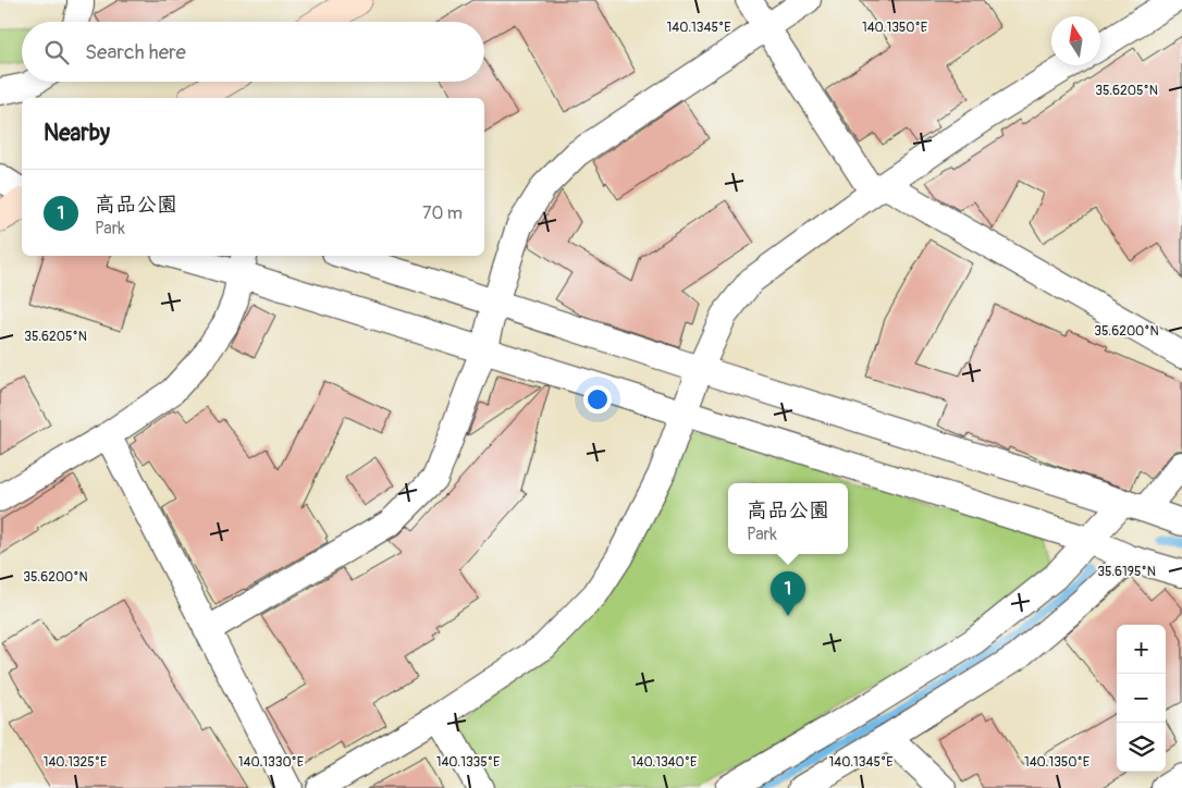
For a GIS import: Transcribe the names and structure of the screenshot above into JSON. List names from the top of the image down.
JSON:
{
  "north": "top",
  "page": {
    "search": "Search here",
    "heading": "Nearby",
    "list": [
      {
        "mark": "1",
        "name": "高品公園",
        "note": "Park",
        "value": "70 m"
      }
    ],
    "popup": ["高品公園", "Park"],
    "pins": "1",
    "map_buttons": ["+", "−"]
  },
  "coordinates": [
    "140.1345°E",
    "140.1350°E",
    "35.6205°N",
    "35.6200°N",
    "35.6195°N",
    "140.1325°E",
    "140.1330°E",
    "140.1335°E",
    "140.1340°E"
  ]
}
